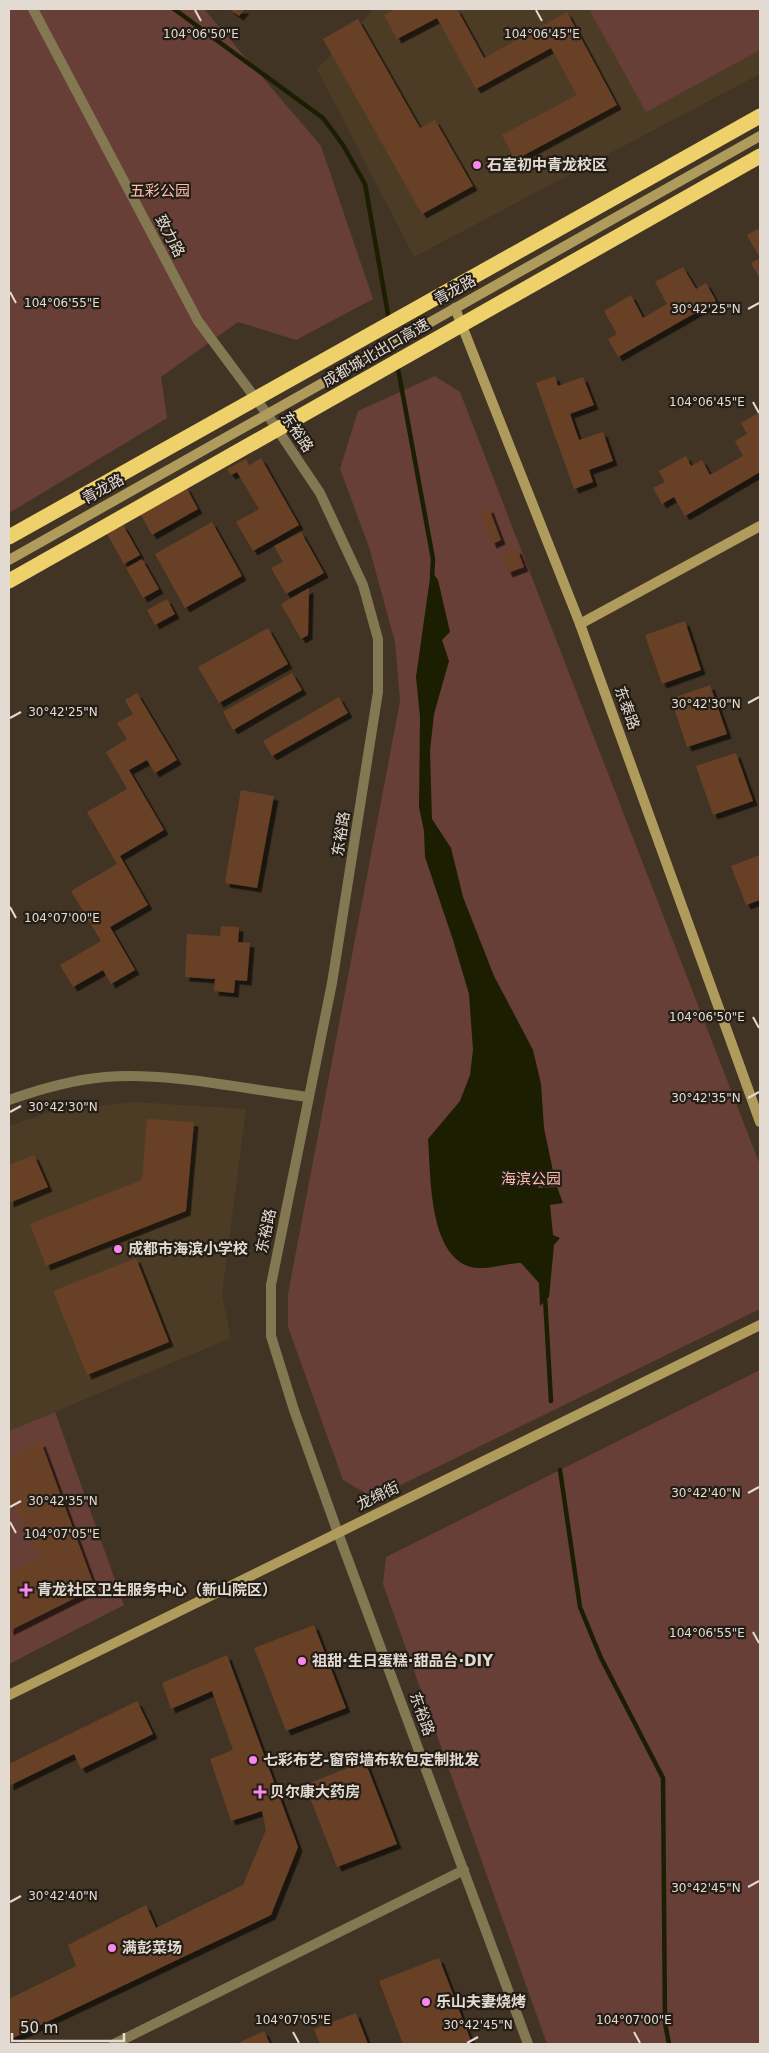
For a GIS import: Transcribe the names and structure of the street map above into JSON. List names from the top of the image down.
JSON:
{
  "streets": {
    "highway": ["成都城北出口高速"],
    "street": [
      "致力路",
      "青龙路",
      "东裕路",
      "东泰路",
      "龙绵街"
    ]
  },
  "crossings": [
    ["致力路", "青龙路"],
    ["致力路", "东裕路"],
    ["青龙路", "东裕路"],
    ["青龙路", "东泰路"],
    ["东裕路", "龙绵街"]
  ],
  "parks": ["五彩公园", "海滨公园"],
  "places": {
    "other": [
      "石室初中青龙校区",
      "成都市海滨小学校",
      "祖甜·生日蛋糕·甜品台·DIY",
      "七彩布艺-窗帘墙布软包定制批发",
      "满彭菜场",
      "乐山夫妻烧烤"
    ],
    "health": ["青龙社区卫生服务中心（新山院区）", "贝尔康大药房"]
  },
  "scale_bar": "50 m",
  "coordinates": [
    "104°06'50\"E",
    "104°06'45\"E",
    "104°06'55\"E",
    "30°42'25\"N",
    "30°42'30\"N",
    "104°07'00\"E",
    "30°42'35\"N",
    "30°42'40\"N",
    "104°07'05\"E",
    "30°42'45\"N"
  ]
}
